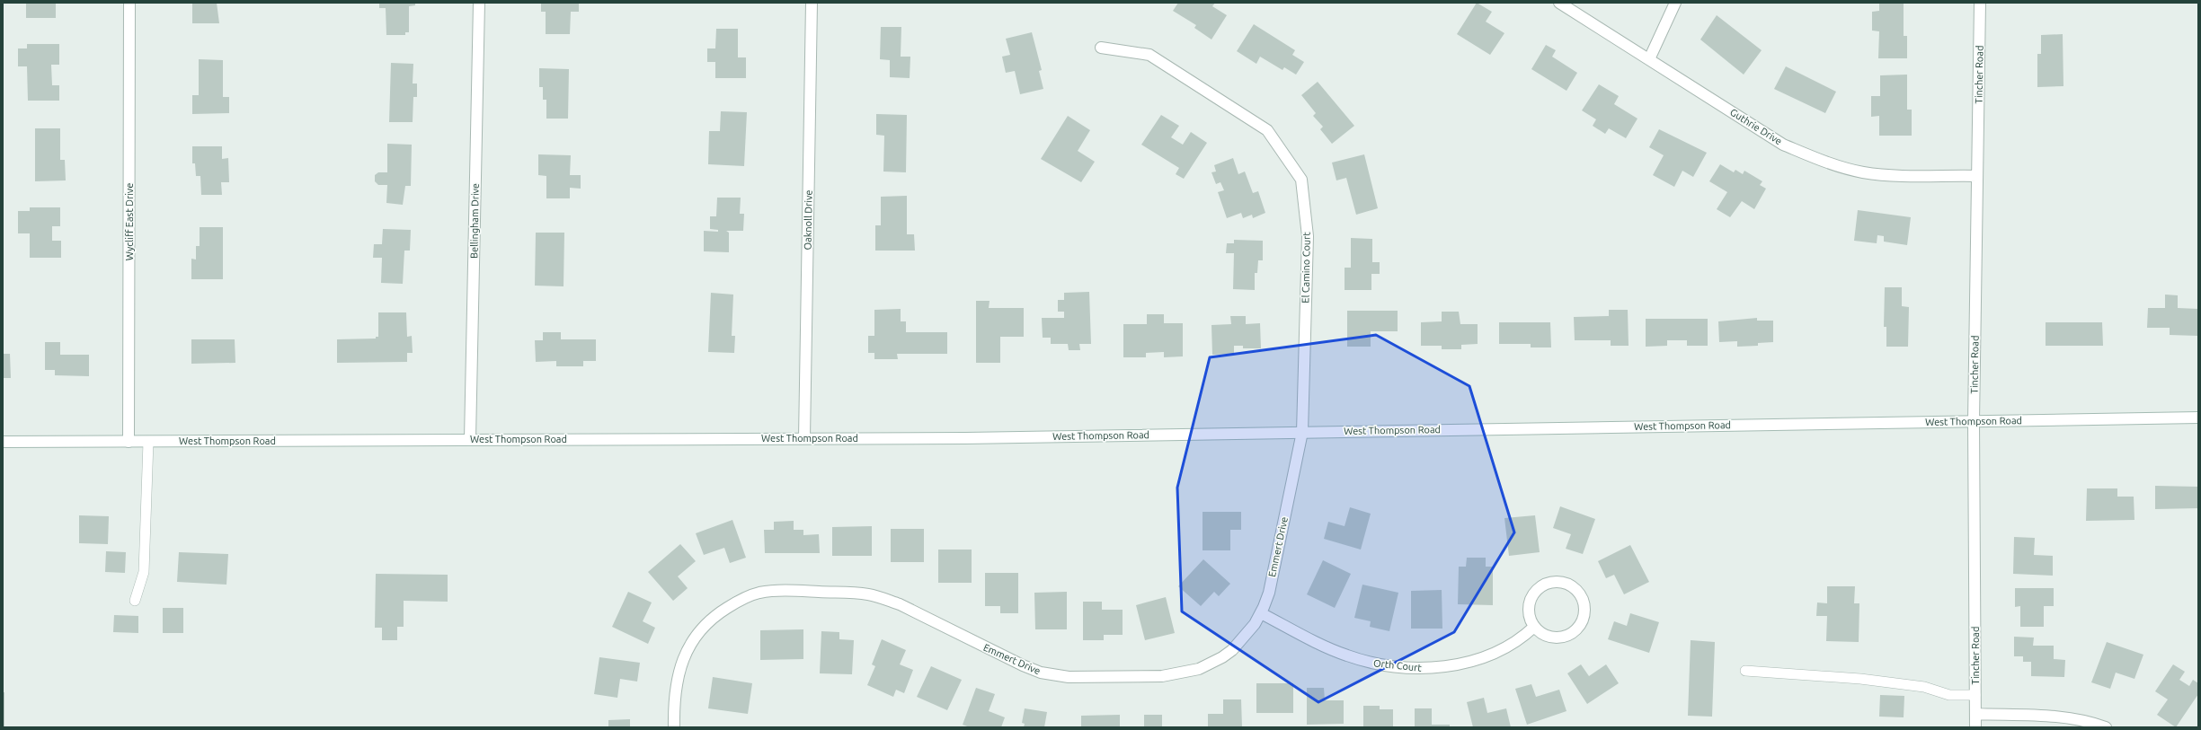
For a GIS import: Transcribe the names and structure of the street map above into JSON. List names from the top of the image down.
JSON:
{
  "streets": {
    "street": [
      "Tincher Road",
      "Guthrie Drive",
      "Oaknoll Drive",
      "Bellingham Drive",
      "Wycliff East Drive",
      "El Camino Court",
      "West Thompson Road",
      "Emmert Drive",
      "Orth Court"
    ]
  },
  "crossings": [
    ["Tincher Road", "Guthrie Drive"],
    ["Tincher Road", "West Thompson Road"],
    ["Oaknoll Drive", "West Thompson Road"],
    ["Bellingham Drive", "West Thompson Road"],
    ["Wycliff East Drive", "West Thompson Road"],
    ["El Camino Court", "West Thompson Road"],
    ["El Camino Court", "Emmert Drive"],
    ["West Thompson Road", "Emmert Drive"],
    ["Emmert Drive", "Orth Court"]
  ]
}
